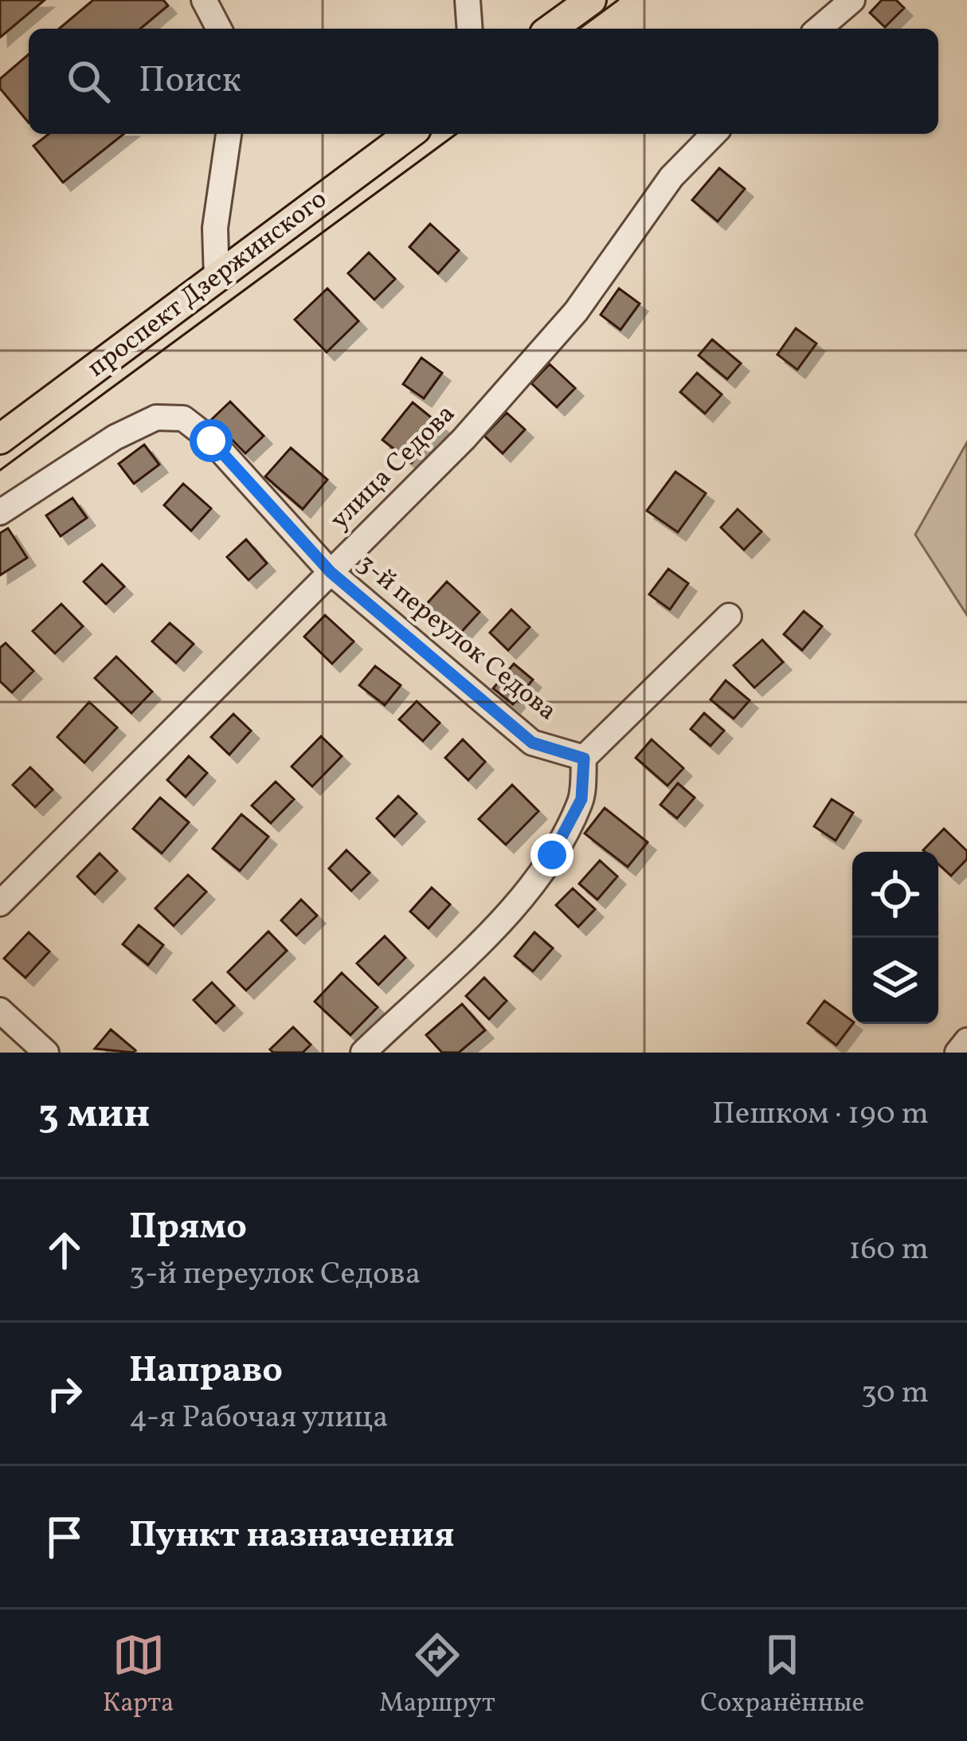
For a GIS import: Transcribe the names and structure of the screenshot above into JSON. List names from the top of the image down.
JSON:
{
  "streets": {
    "main road": ["проспект Дзержинского"],
    "street": ["улица Седова", "3-й переулок Седова"]
  },
  "crossings": [
    ["улица Седова", "3-й переулок Седова"]
  ],
  "page": {
    "search": "Поиск",
    "heading": ["3 мин", "Пешком · 190 m"],
    "list": [
      ["Прямо", "3-й переулок Седова", "160 m"],
      ["Направо", "4-я Рабочая улица", "30 m"],
      "Пункт назначения"
    ],
    "nav": ["Карта", "Маршрут", "Сохранённые"]
  }
}
